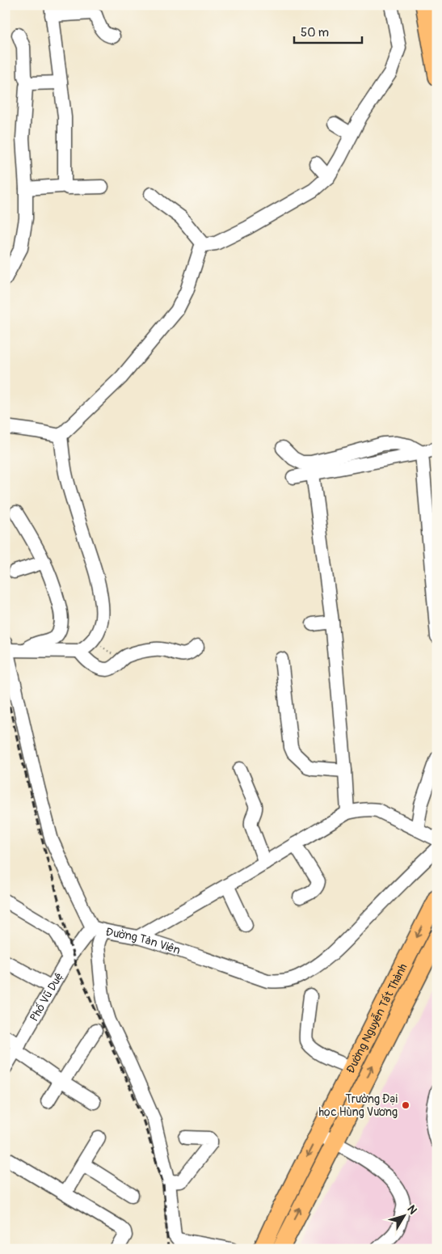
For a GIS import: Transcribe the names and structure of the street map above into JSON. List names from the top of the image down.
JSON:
{
  "streets": {
    "main road": ["Đường Nguyễn Tất Thành"],
    "street": ["Đường Tản Viên", "Phố Vũ Duệ"]
  },
  "crossings": [
    ["Đường Tản Viên", "Phố Vũ Duệ"]
  ],
  "places": ["Trường Đại học Hùng Vương"],
  "scale_bar": "50 m",
  "north": "top right"
}
